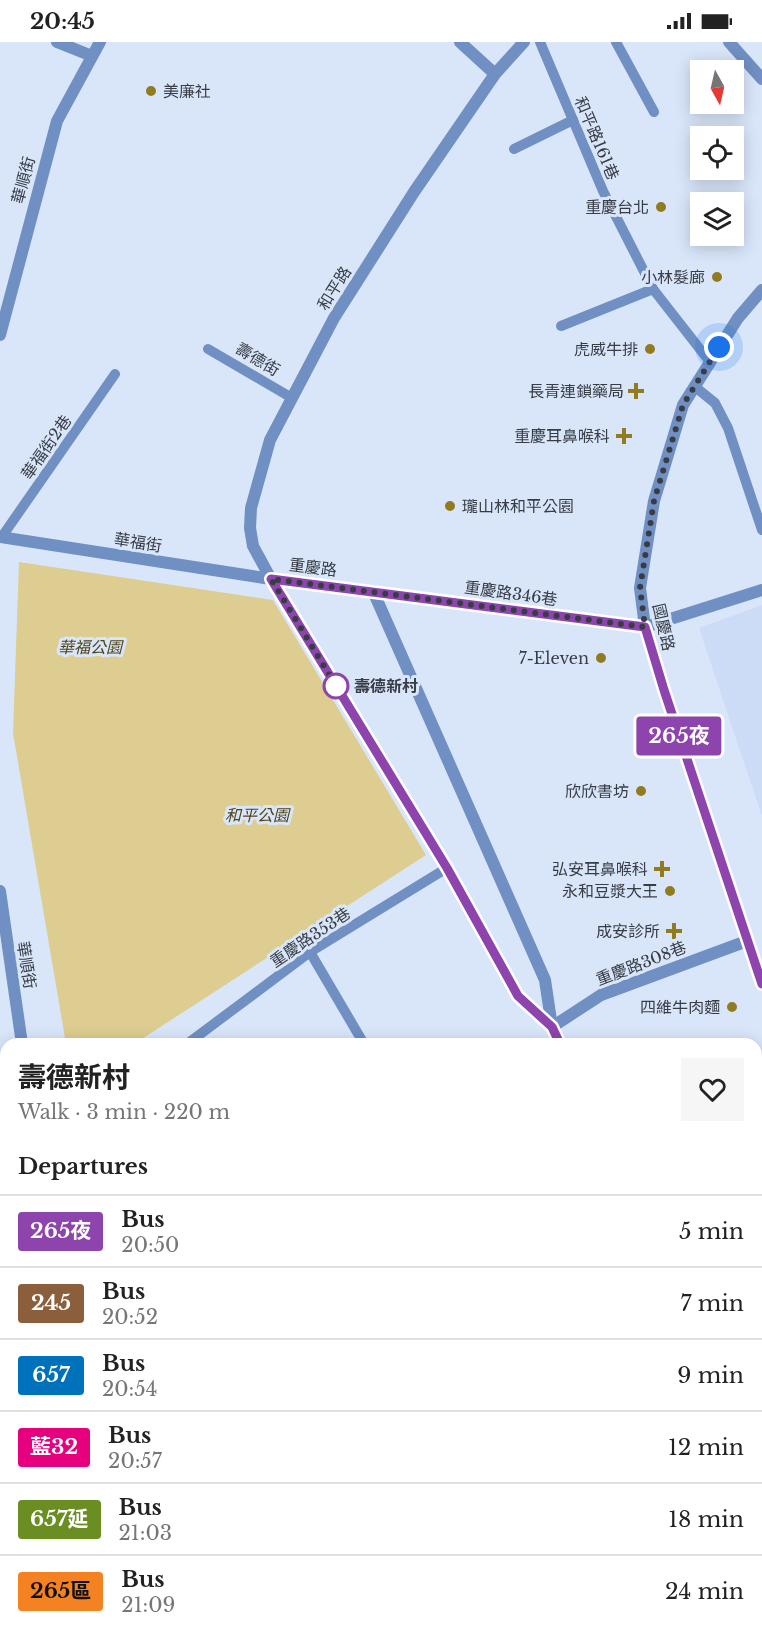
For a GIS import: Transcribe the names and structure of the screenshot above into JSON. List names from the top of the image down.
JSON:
{
  "streets": {
    "street": [
      "華順街",
      "和平路",
      "華福街",
      "重慶路",
      "重慶路346巷",
      "國慶路",
      "重慶路308巷"
    ],
    "lane": [
      "和平路161巷",
      "壽德街",
      "華福街2巷",
      "重慶路353巷"
    ]
  },
  "crossings": [
    ["和平路161巷", "國慶路"],
    ["和平路", "壽德街"],
    ["和平路", "華福街"],
    ["和平路", "重慶路"],
    ["華福街2巷", "華福街"],
    ["華福街", "重慶路"],
    ["重慶路", "重慶路346巷"],
    ["重慶路", "重慶路353巷"],
    ["重慶路", "重慶路308巷"],
    ["重慶路346巷", "國慶路"],
    ["國慶路", "重慶路308巷"]
  ],
  "parks": ["華福公園", "和平公園"],
  "places": {
    "other": [
      "美廉社",
      "重慶台北",
      "小林髮廊",
      "虎威牛排",
      "瓏山林和平公園",
      "7-Eleven",
      "壽德新村",
      "欣欣書坊",
      "永和豆漿大王",
      "四維牛肉麵"
    ],
    "health": [
      "長青連鎖藥局",
      "重慶耳鼻喉科",
      "弘安耳鼻喉科",
      "成安診所"
    ]
  },
  "lines": ["bus line 265夜"],
  "north": "bottom",
  "page": {
    "status": "20:45",
    "on_map": "265夜",
    "heading": [
      ["壽德新村", "Walk · 3 min · 220 m"],
      "Departures"
    ],
    "list": [
      {
        "mark": "265夜",
        "name": "Bus",
        "note": "20:50",
        "value": "5 min"
      },
      {
        "mark": "245",
        "name": "Bus",
        "note": "20:52",
        "value": "7 min"
      },
      {
        "mark": "657",
        "name": "Bus",
        "note": "20:54",
        "value": "9 min"
      },
      {
        "mark": "藍32",
        "name": "Bus",
        "note": "20:57",
        "value": "12 min"
      },
      {
        "mark": "657延",
        "name": "Bus",
        "note": "21:03",
        "value": "18 min"
      },
      {
        "mark": "265區",
        "name": "Bus",
        "note": "21:09",
        "value": "24 min"
      }
    ]
  }
}
